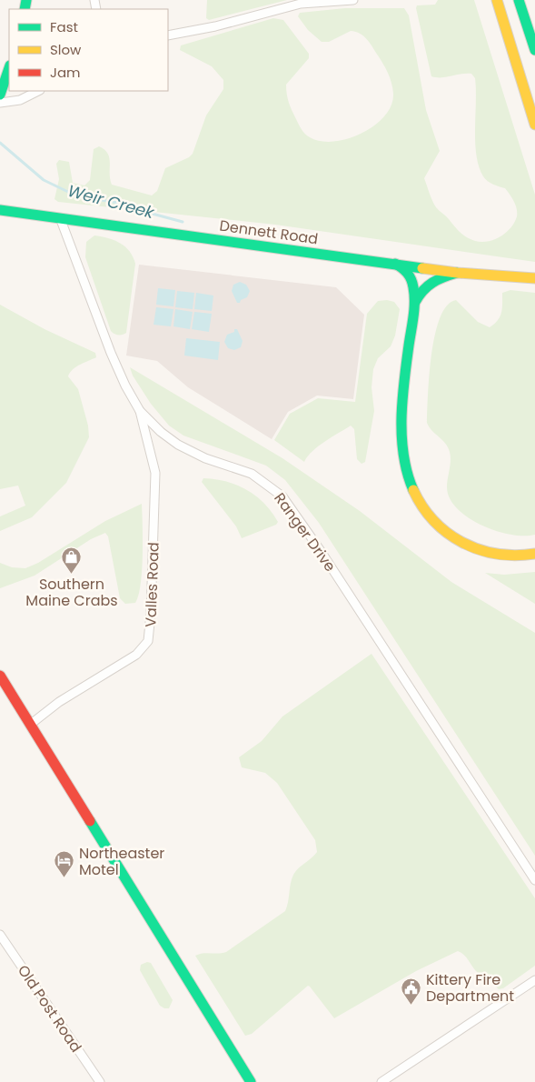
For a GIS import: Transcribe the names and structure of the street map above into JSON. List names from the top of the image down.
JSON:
{
  "streets": {
    "main road": ["Dennett Road"],
    "street": ["Ranger Drive", "Valles Road", "Old Post Road"]
  },
  "crossings": [
    ["Dennett Road", "Ranger Drive"],
    ["Ranger Drive", "Valles Road"]
  ],
  "water": ["Weir Creek"],
  "places": {
    "shop": ["Southern Maine Crabs"],
    "hotel": ["Northeaster Motel"],
    "public building": ["Kittery Fire Department"]
  },
  "legend": ["Fast", "Slow", "Jam"]
}
